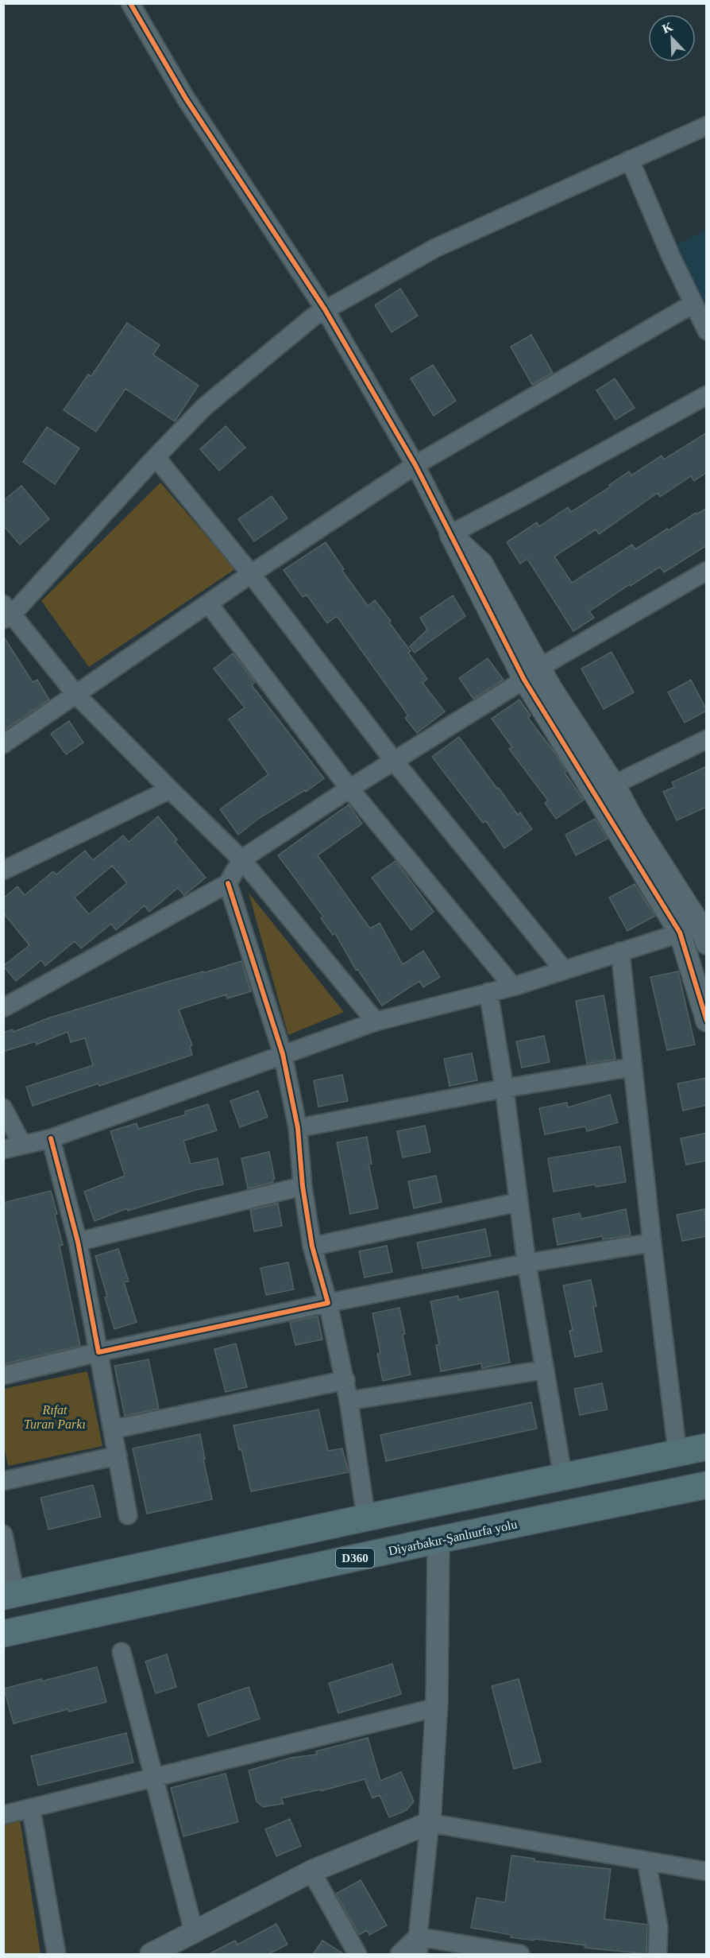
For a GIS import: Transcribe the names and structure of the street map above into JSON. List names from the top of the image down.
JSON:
{
  "streets": {
    "highway": ["Diyarbakır-Şanlıurfa yolu", "D360"]
  },
  "parks": ["Rıfat Turan Parkı"],
  "north": "top left"
}
